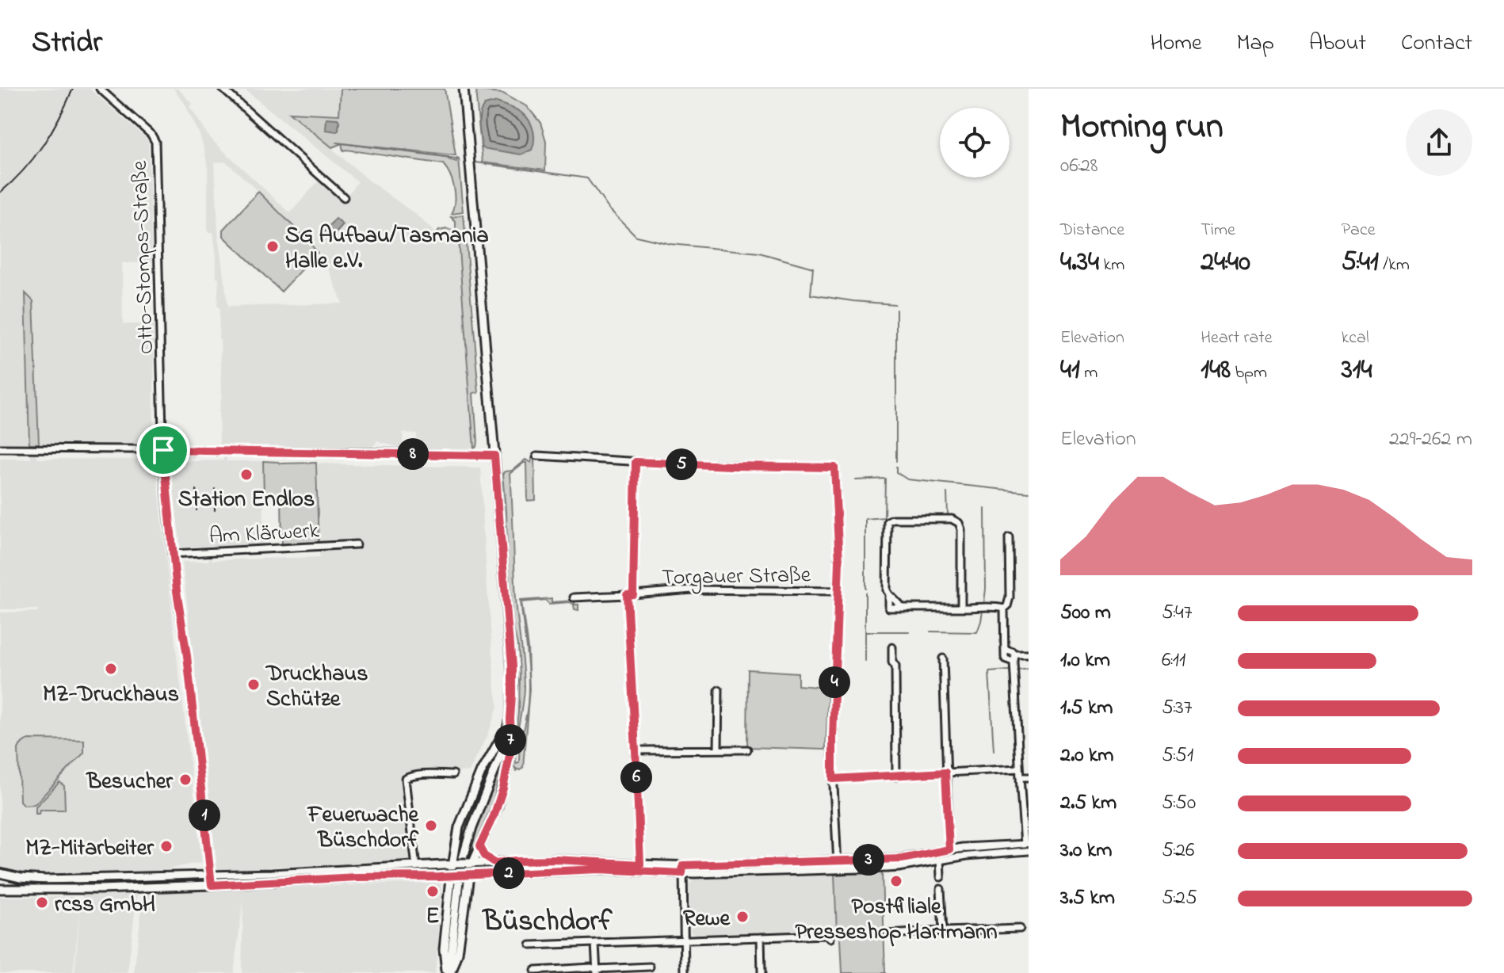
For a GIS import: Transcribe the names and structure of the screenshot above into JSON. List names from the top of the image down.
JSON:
{
  "streets": {
    "street": ["Otto-Stomps-Straße", "Am Klärwerk", "Torgauer Straße"]
  },
  "crossings": [
    ["Otto-Stomps-Straße", "Am Klärwerk"]
  ],
  "districts": ["Büschdorf"],
  "places": [
    "SG Aufbau/Tasmania Halle e.V.",
    "Station Endlos",
    "MZ-Druckhaus",
    "Druckhaus Schütze",
    "Besucher",
    "Feuerwache Büschdorf",
    "MZ-Mitarbeiter",
    "Postfiliale Presseshop Hartmann",
    "E",
    "rcss GmbH",
    "Rewe"
  ],
  "page": {
    "header": "Stridr",
    "nav": [
      "Home",
      "Map",
      "About",
      "Contact"
    ],
    "heading": ["Morning run", "06:28"],
    "stats": [
      ["Distance", "4.34 km"],
      ["Time", "24:40"],
      ["Pace", "5:41 /km"],
      ["Elevation", "41 m"],
      ["Heart rate", "148 bpm"],
      ["kcal", "314"]
    ],
    "chart": ["Elevation", "229–262 m"],
    "pins": [
      "8",
      "5",
      "4",
      "7",
      "6",
      "1",
      "3",
      "2"
    ],
    "list": [
      {
        "name": "500 m",
        "note": "5:47"
      },
      {
        "name": "1.0 km",
        "note": "6:11"
      },
      {
        "name": "1.5 km",
        "note": "5:37"
      },
      {
        "name": "2.0 km",
        "note": "5:51"
      },
      {
        "name": "2.5 km",
        "note": "5:50"
      },
      {
        "name": "3.0 km",
        "note": "5:26"
      },
      {
        "name": "3.5 km",
        "note": "5:25"
      }
    ]
  }
}
